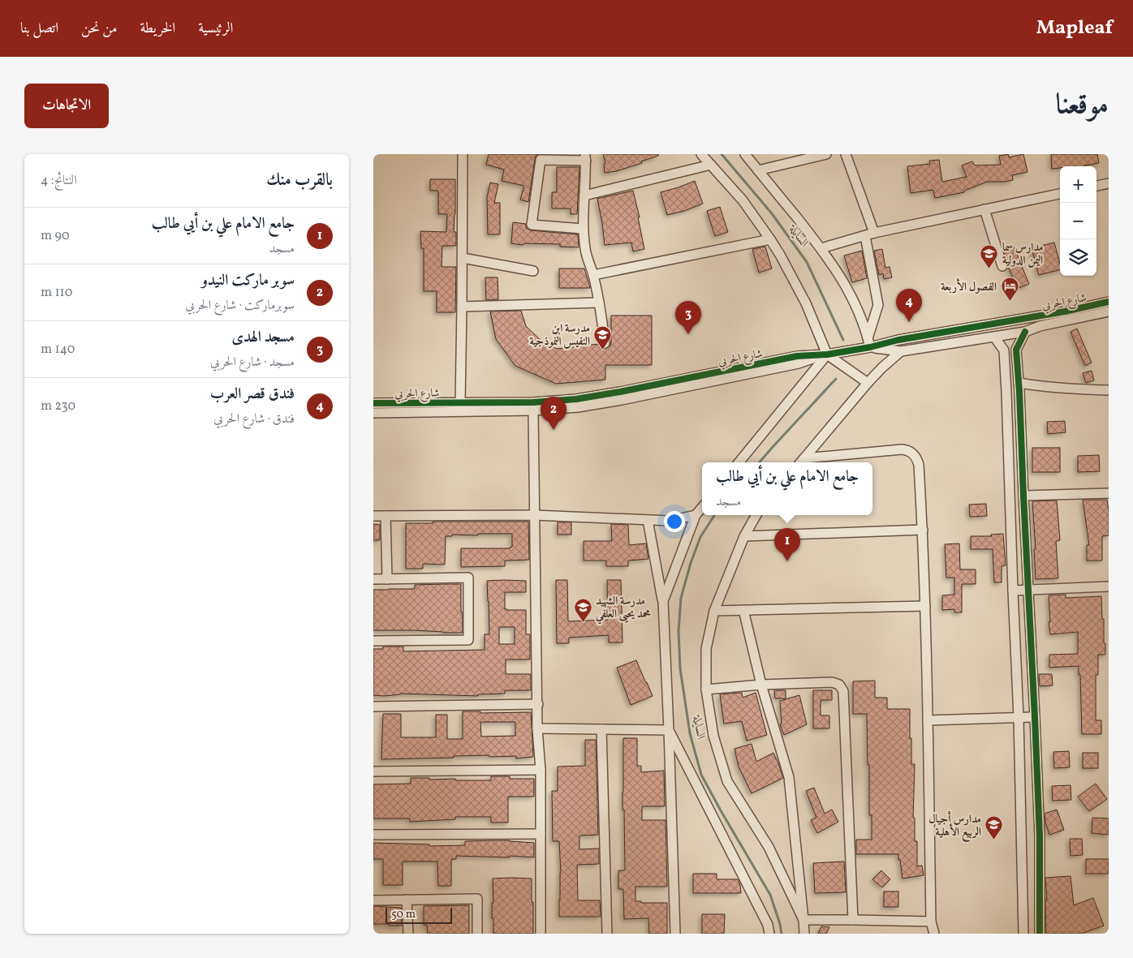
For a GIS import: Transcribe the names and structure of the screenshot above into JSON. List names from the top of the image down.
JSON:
{
  "streets": {
    "street": ["شارع الحربي"]
  },
  "water": ["السايلة"],
  "places": {
    "school or university": [
      "مدارس سما اليمن الدولية",
      "مدرسة ابن النفيس النموذجية",
      "مدرسة الشهيد محمد يحيى العلفي",
      "مدارس أجيال الربيع الأهلية"
    ],
    "hotel": ["الفصول الأربعة"]
  },
  "scale_bar": "50 m",
  "page": {
    "header": "Mapleaf",
    "nav": [
      "الرئيسية",
      "الخريطة",
      "من نحن",
      "اتصل بنا"
    ],
    "title": "موقعنا",
    "buttons": "الاتجاهات",
    "heading": ["بالقرب منك", "النتائج: 4"],
    "map_buttons": ["+", "−"],
    "list": [
      {
        "mark": "1",
        "name": "جامع الامام علي بن أيي طالب",
        "note": "مسجد",
        "value": "90 m"
      },
      {
        "mark": "2",
        "name": "سوبر ماركت النيدو",
        "note": "سوبرماركت · شارع الحربي",
        "value": "110 m"
      },
      {
        "mark": "3",
        "name": "مسجد الهدى",
        "note": "مسجد · شارع الحربي",
        "value": "140 m"
      },
      {
        "mark": "4",
        "name": "فندق قصر العرب",
        "note": "فندق · شارع الحربي",
        "value": "230 m"
      }
    ],
    "pins": [
      "4",
      "3",
      "2",
      "1"
    ],
    "popup": ["جامع الامام علي بن أيي طالب", "مسجد"],
    "scale": "50 m"
  }
}
